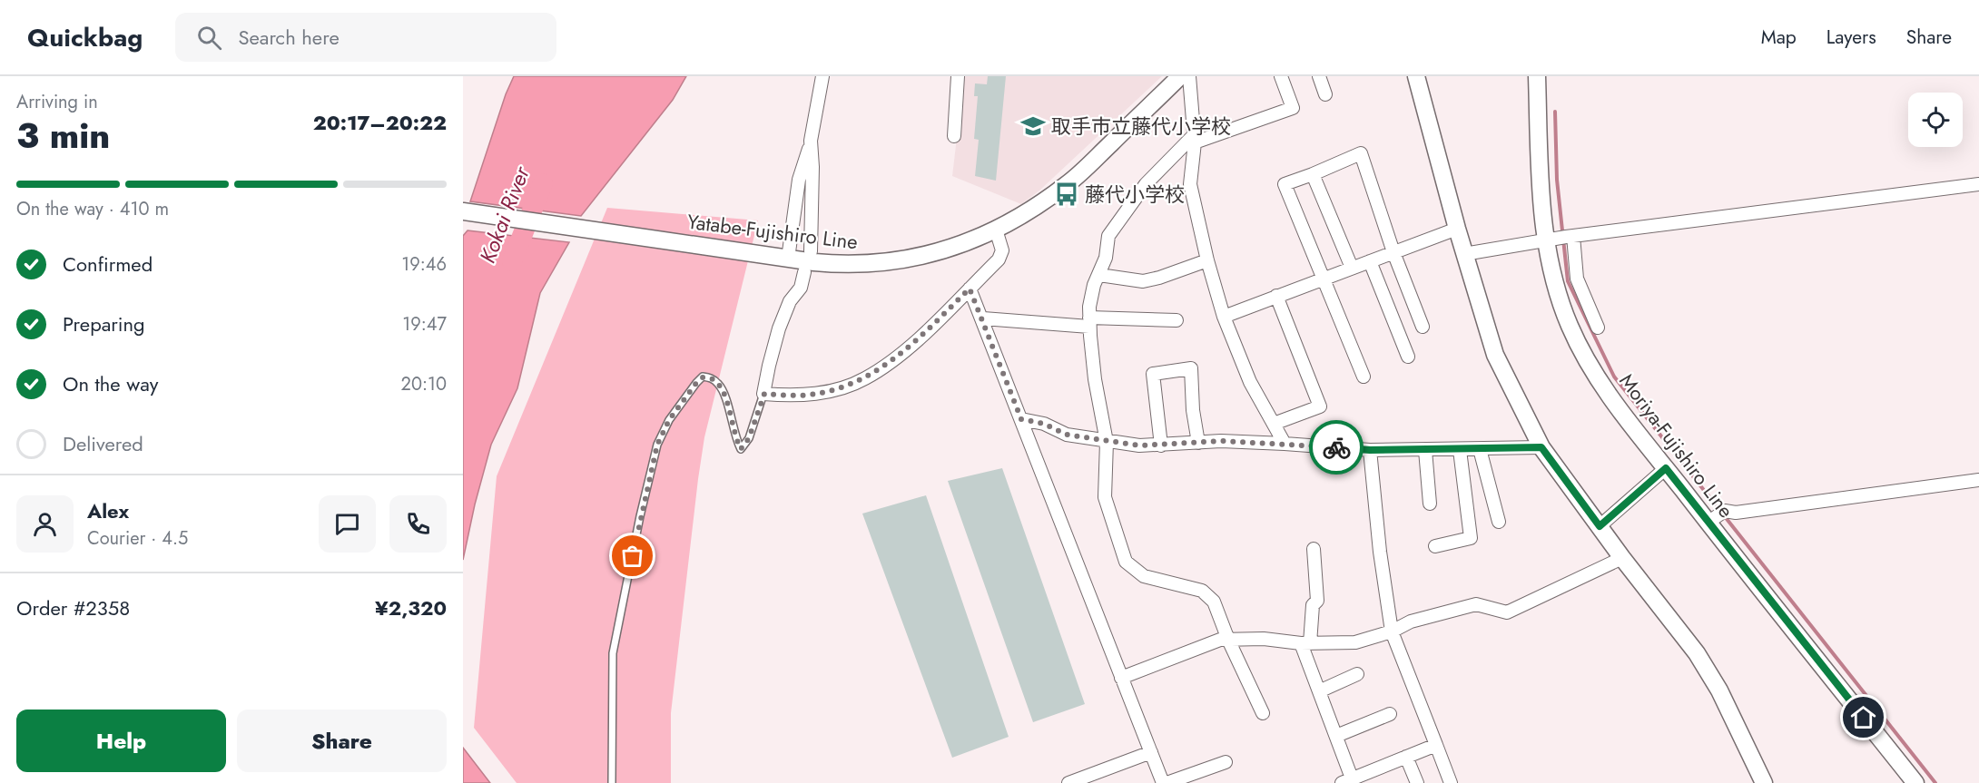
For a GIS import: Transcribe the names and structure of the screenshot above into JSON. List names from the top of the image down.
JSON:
{
  "streets": {
    "main road": ["Yatabe-Fujishiro Line", "Moriya-Fujishiro Line"]
  },
  "water": ["Kokai River"],
  "places": {
    "school or university": ["取手市立藤代小学校"],
    "bus stop": ["藤代小学校"]
  },
  "page": {
    "header": "Quickbag",
    "search": "Search here",
    "nav": ["Map", "Layers", "Share"],
    "heading": ["3 min", "Arriving in", "20:17–20:22"],
    "panel": [
      "Alex",
      "Courier · 4.5",
      "Order #2358",
      "¥2,320"
    ],
    "bar": "On the way · 410 m",
    "list": [
      ["Confirmed", "19:46"],
      ["Preparing", "19:47"],
      ["On the way", "20:10"],
      "Delivered"
    ],
    "buttons": ["Help", "Share"]
  }
}
